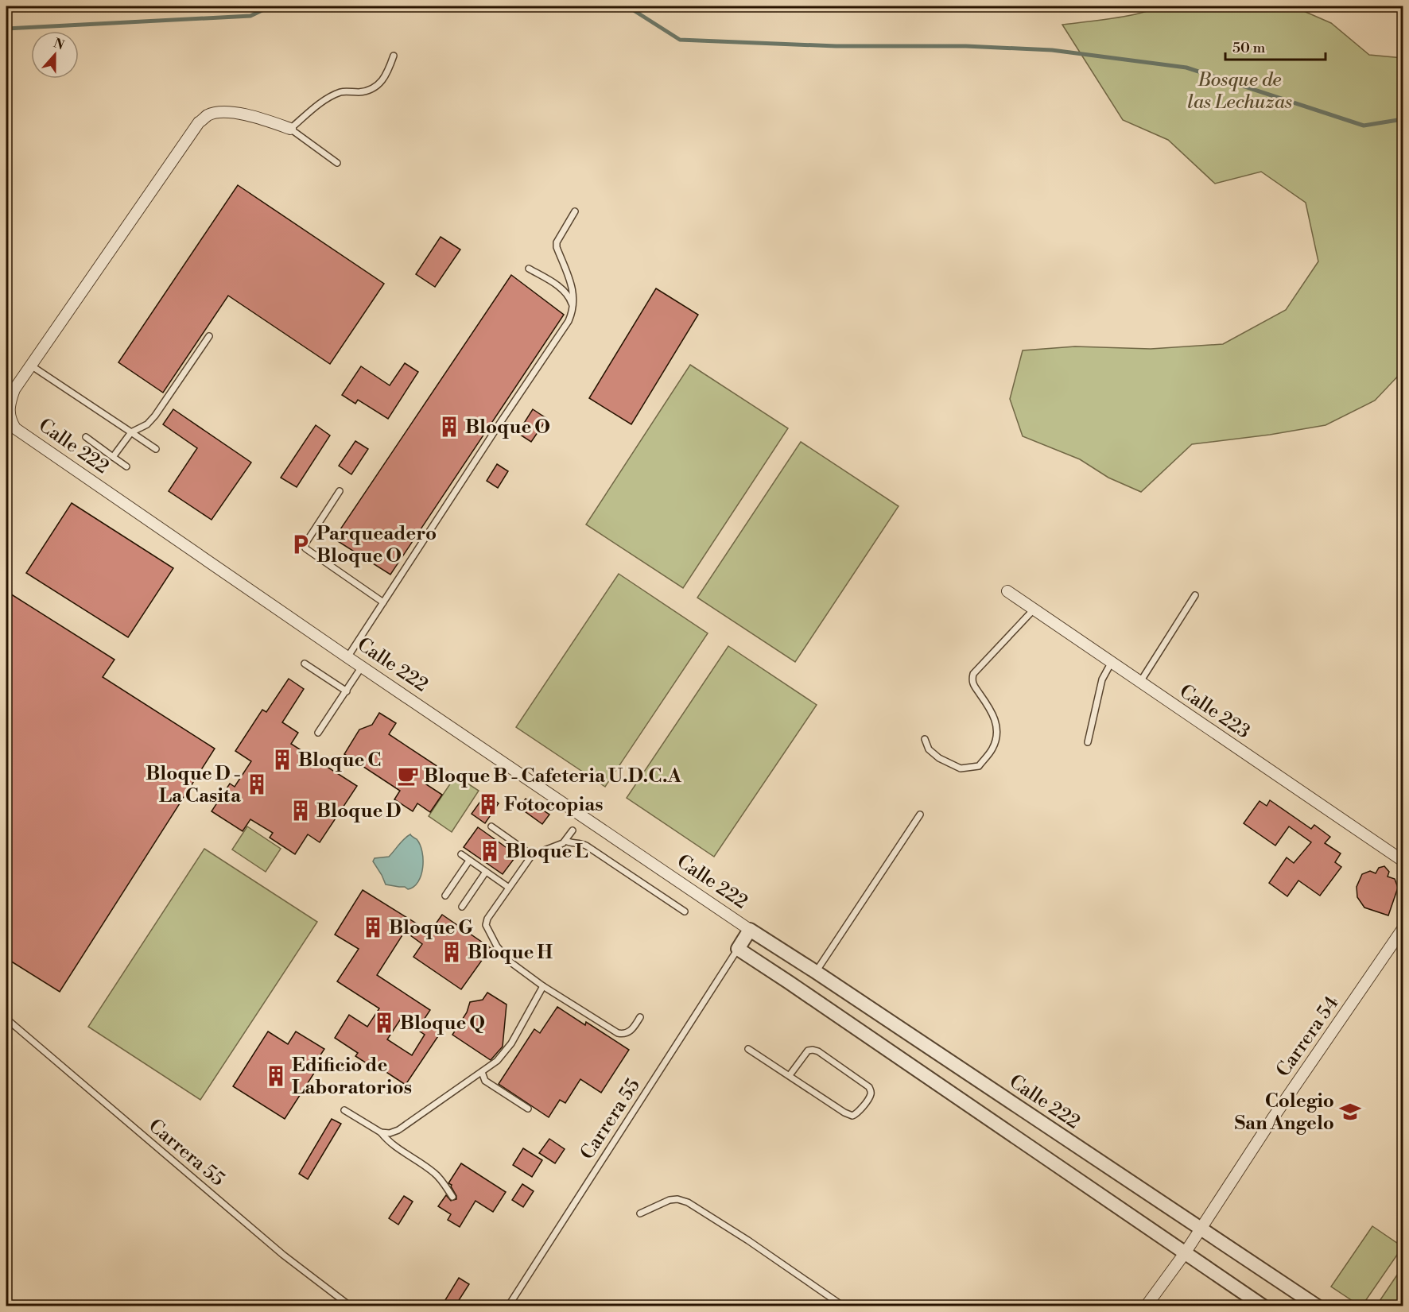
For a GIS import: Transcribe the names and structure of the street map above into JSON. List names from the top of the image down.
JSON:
{
  "streets": {
    "street": ["Calle 222", "Calle 223", "Carrera 54"],
    "lane": ["Carrera 55"]
  },
  "crossings": [
    ["Calle 222", "Carrera 54"],
    ["Calle 222", "Carrera 55"]
  ],
  "parks": ["Bosque de las Lechuzas"],
  "places": {
    "building": [
      "Bloque O",
      "Bloque C",
      "Bloque D - La Casita",
      "Fotocopias",
      "Bloque D",
      "Bloque L",
      "Bloque G",
      "Bloque H",
      "Bloque Q",
      "Edificio de Laboratorios"
    ],
    "parking": ["Parqueadero Bloque O"],
    "cafe": ["Bloque B - Cafeteria U.D.C.A"],
    "school or university": ["Colegio San Angelo"]
  },
  "scale_bar": "50 m",
  "north": "top"
}
